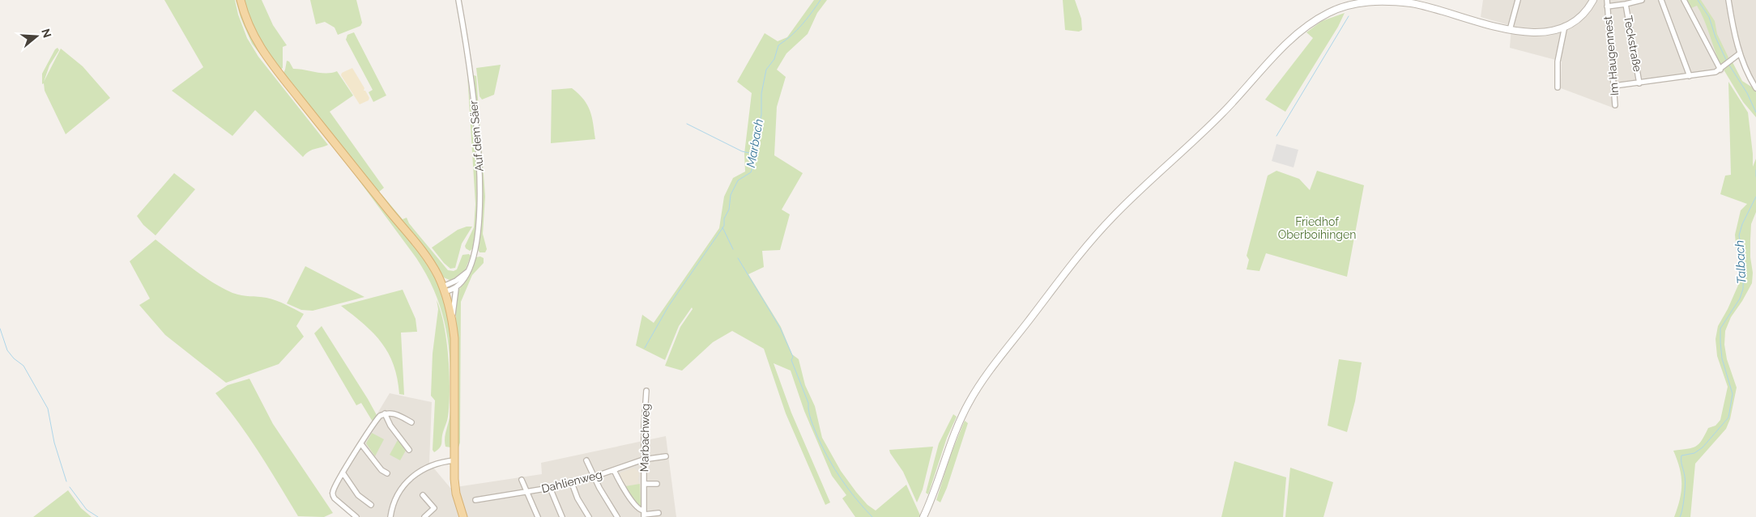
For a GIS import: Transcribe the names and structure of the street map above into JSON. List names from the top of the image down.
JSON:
{
  "streets": {
    "street": [
      "Teckstraße",
      "Im Haugennest",
      "Auf dem Säer",
      "Marbachweg",
      "Dahlienweg"
    ]
  },
  "crossings": [
    ["Teckstraße", "Im Haugennest"],
    ["Marbachweg", "Dahlienweg"]
  ],
  "water": ["Marbach", "Talbach"],
  "parks": ["Friedhof Oberboihingen"],
  "north": "right"
}
